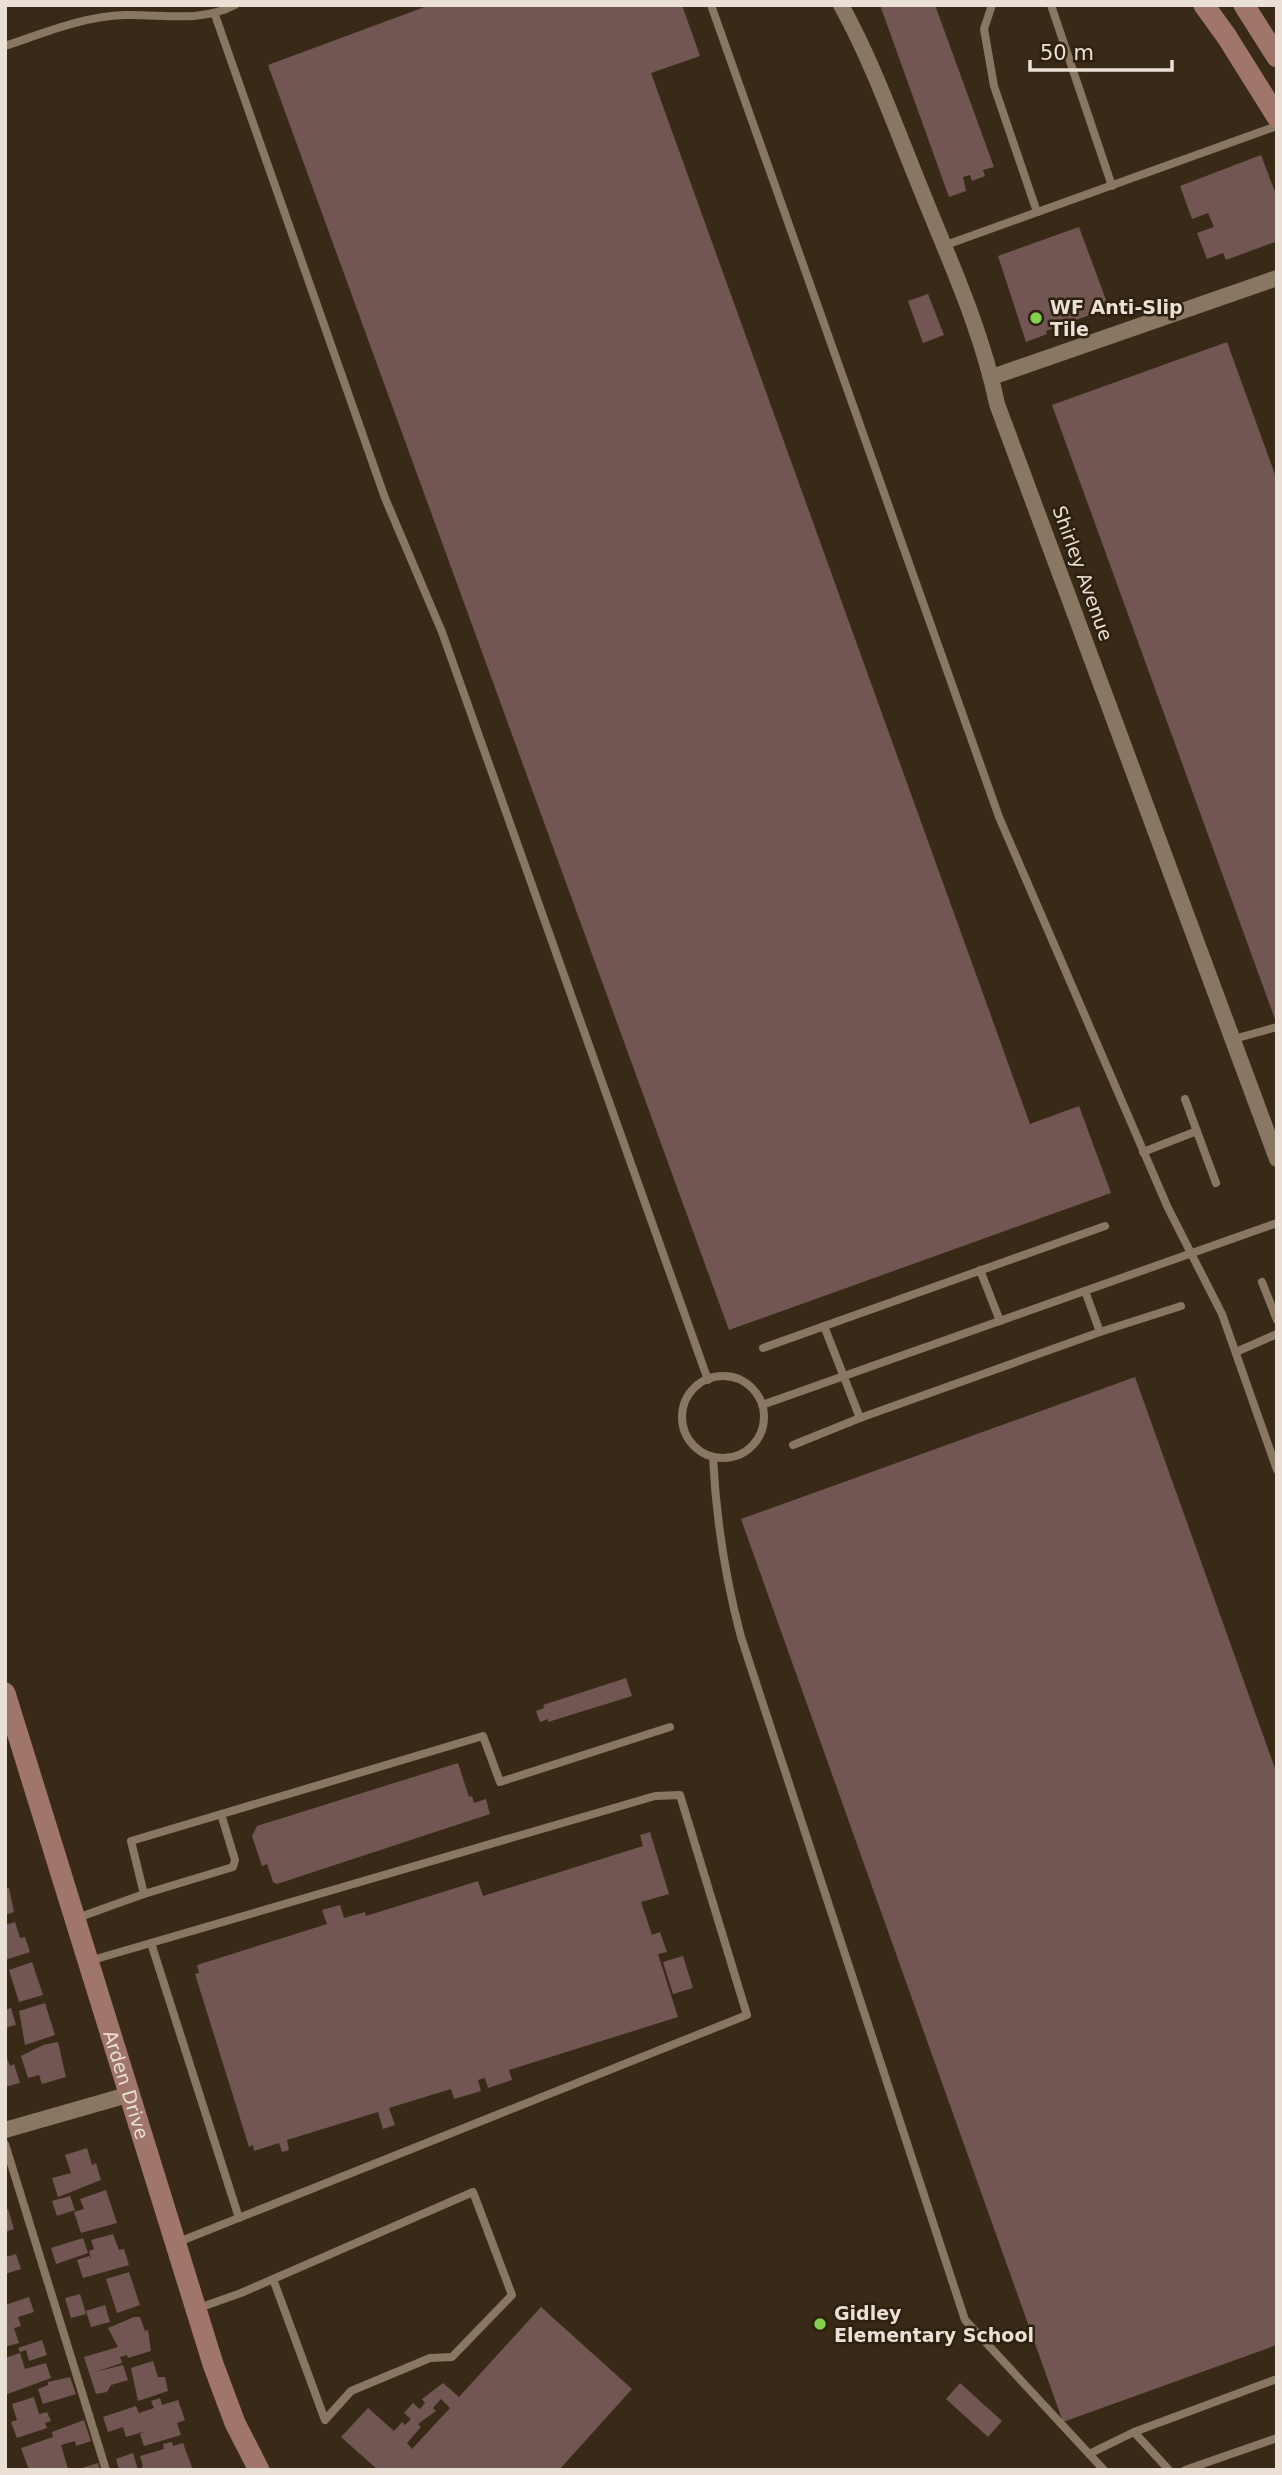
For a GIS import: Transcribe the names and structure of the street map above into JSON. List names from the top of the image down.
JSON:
{
  "streets": {
    "street": ["Shirley Avenue", "Arden Drive"]
  },
  "places": ["WF Anti-Slip Tile", "Gidley Elementary School"],
  "scale_bar": "50 m"
}
